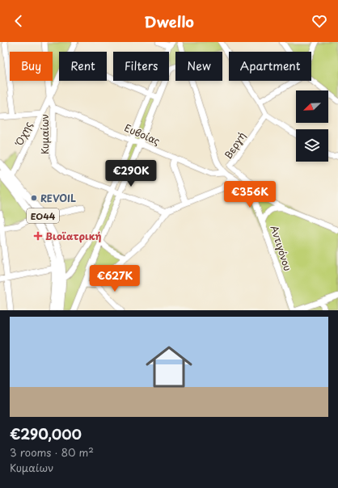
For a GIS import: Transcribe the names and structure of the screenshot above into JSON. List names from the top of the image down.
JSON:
{
  "streets": {
    "main road": ["ΕΟ44"],
    "street": [
      "Όχης",
      "Κυμαίων",
      "Ευβοίας",
      "Βεργή",
      "Αντιγόνου"
    ]
  },
  "crossings": [
    ["Όχης", "Κυμαίων"],
    ["Όχης", "ΕΟ44"],
    ["Κυμαίων", "Ευβοίας"]
  ],
  "places": {
    "other": ["REVOIL"],
    "health": ["Βιοϊατρική"]
  },
  "north": "bottom left",
  "page": {
    "header": "Dwello",
    "chip": [
      "Buy",
      "Rent",
      "Filters",
      "New",
      "Apartment"
    ],
    "price": ["€290K", "€356K", "€627K"],
    "list": [
      {
        "name": "€290,000",
        "note": "3 rooms · 80 m² · Κυμαίων"
      }
    ]
  }
}
